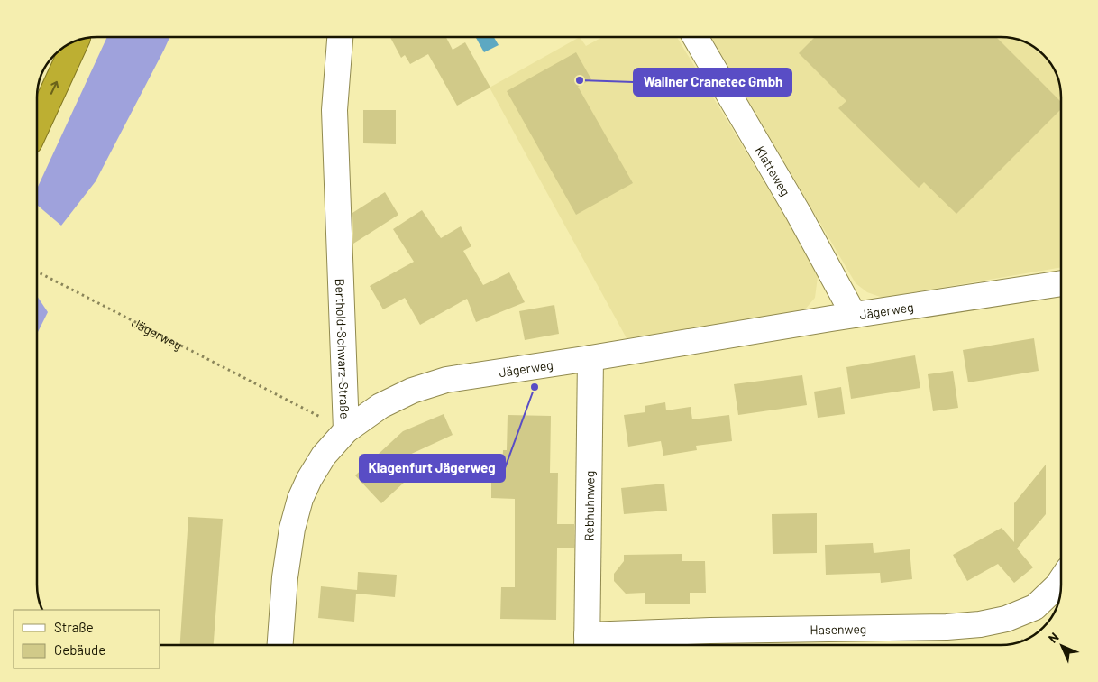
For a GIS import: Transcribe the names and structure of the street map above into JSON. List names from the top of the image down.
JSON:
{
  "streets": {
    "street": [
      "Klatteweg",
      "Jägerweg",
      "Berthold-Schwarz-Straße",
      "Rebhuhnweg",
      "Hasenweg"
    ]
  },
  "crossings": [
    ["Klatteweg", "Jägerweg"],
    ["Jägerweg", "Berthold-Schwarz-Straße"],
    ["Jägerweg", "Rebhuhnweg"],
    ["Rebhuhnweg", "Hasenweg"]
  ],
  "places": ["Wallner Cranetec Gmbh", "Klagenfurt Jägerweg"],
  "legend": ["Straße", "Gebäude"],
  "north": "top left"
}
